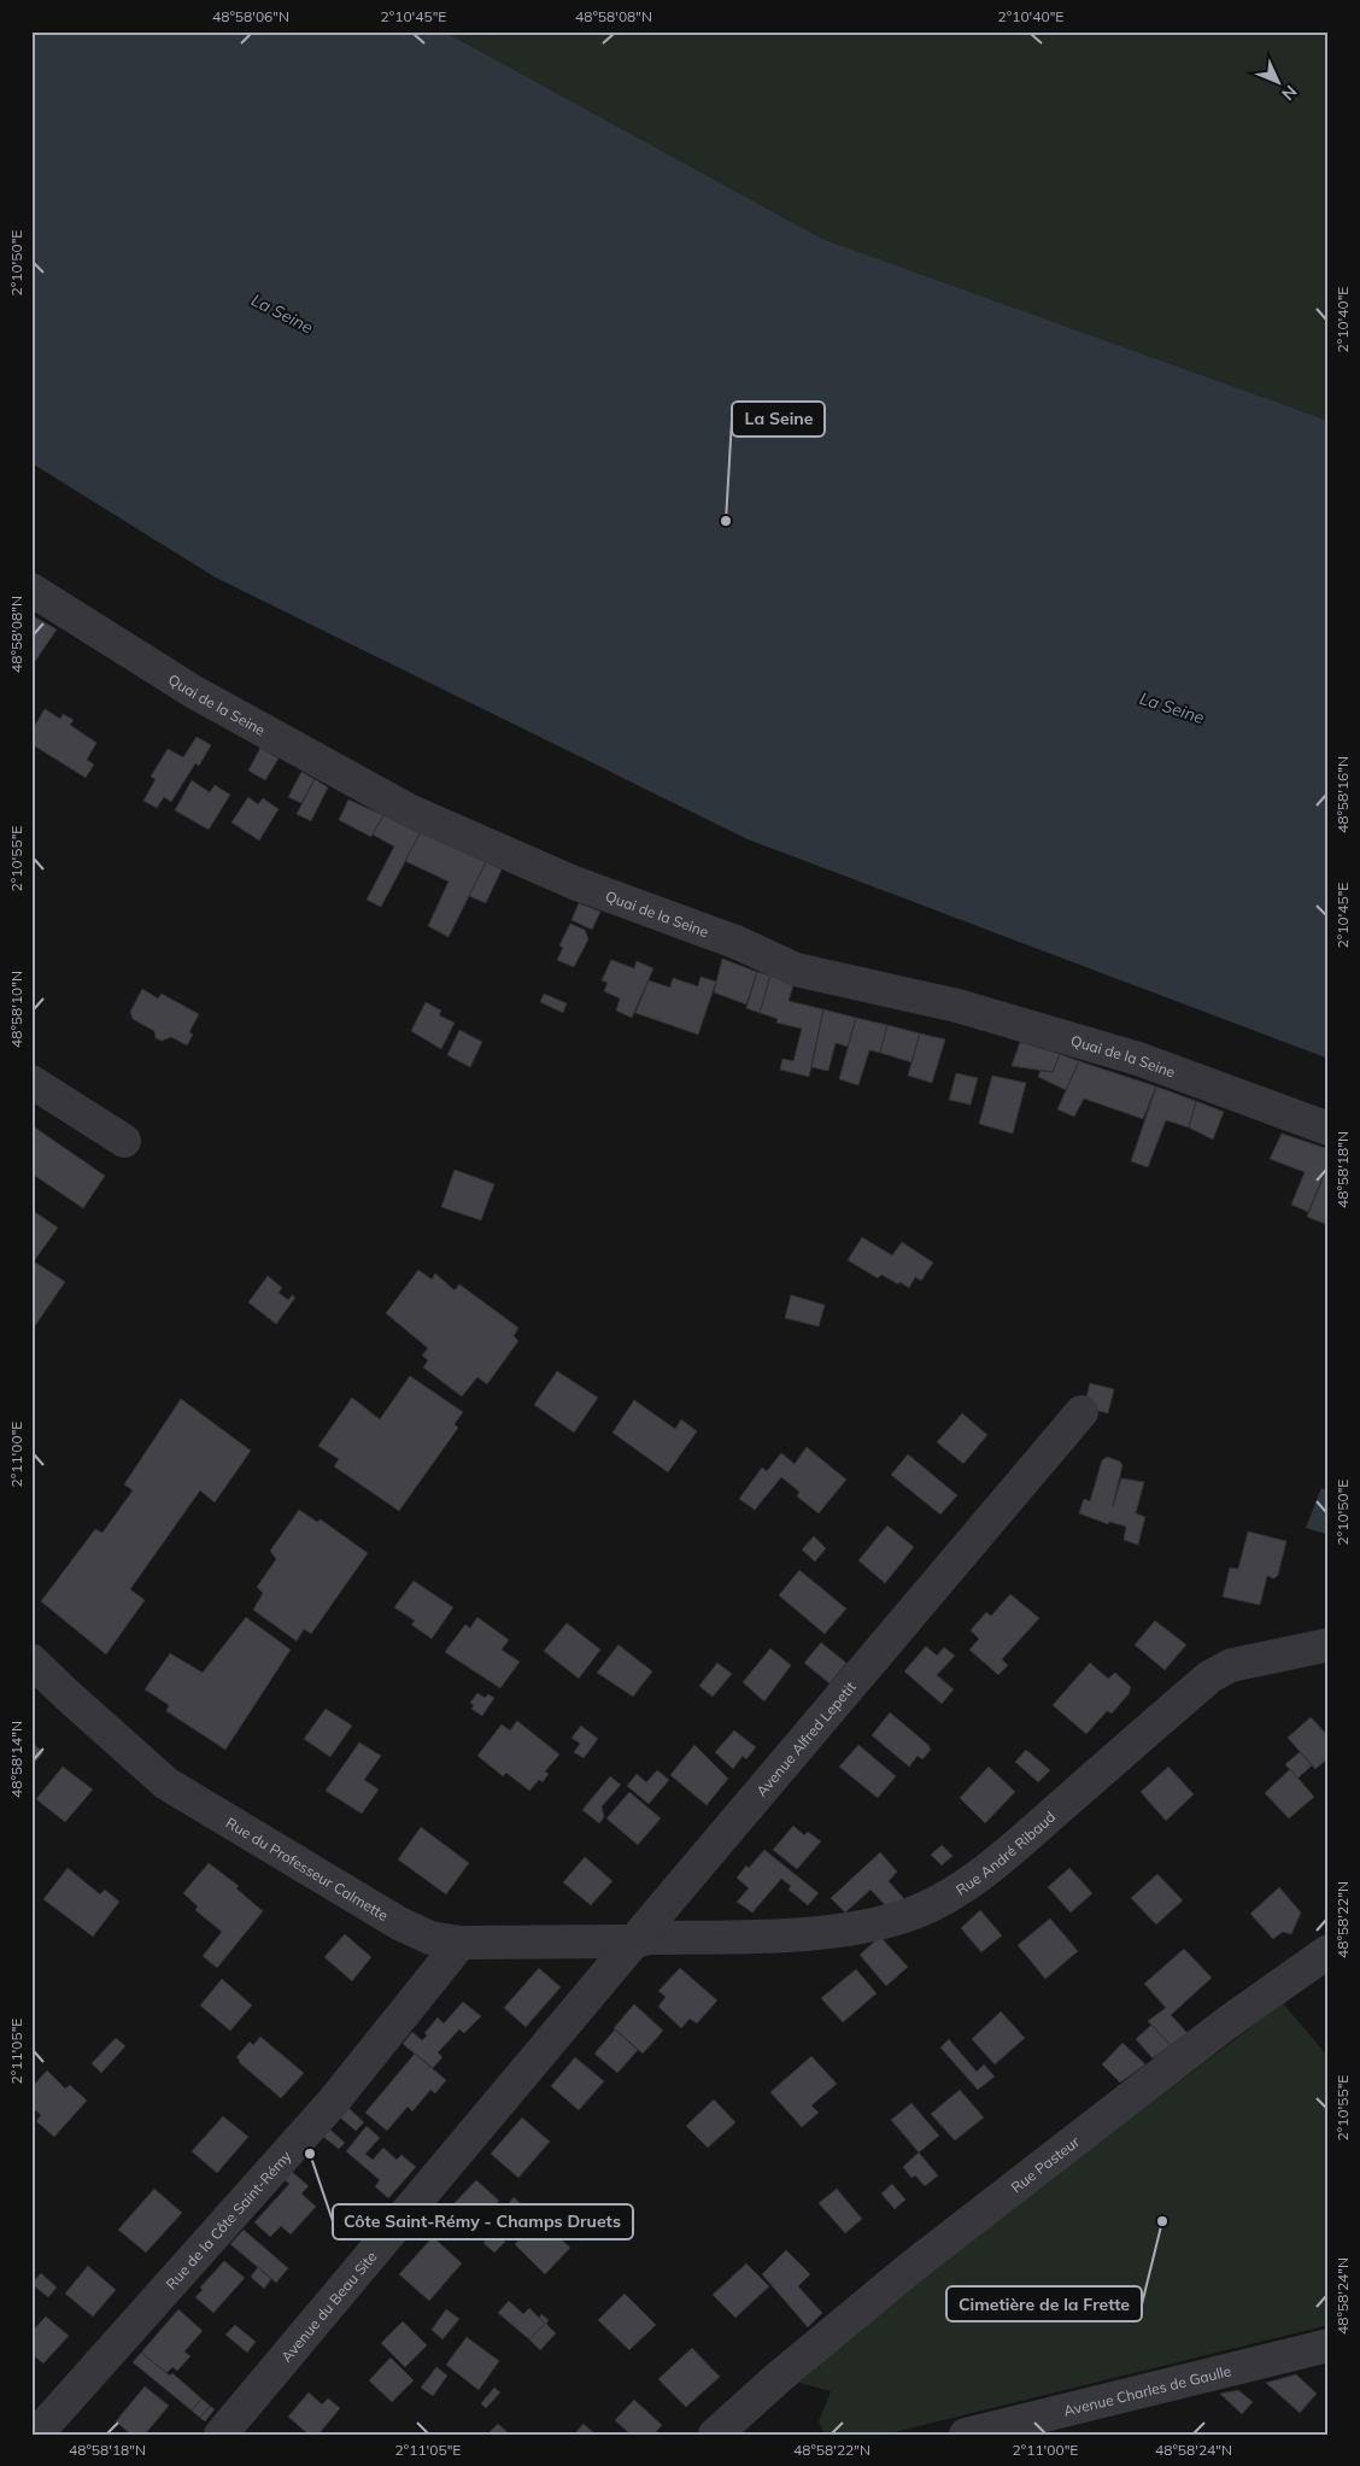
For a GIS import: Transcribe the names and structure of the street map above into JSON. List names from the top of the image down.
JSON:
{
  "streets": {
    "street": [
      "Quai de la Seine",
      "Avenue Alfred Lepetit",
      "Rue André Ribaud",
      "Rue du Professeur Calmette",
      "Rue Pasteur",
      "Rue de la Côte Saint-Rémy",
      "Avenue du Beau Site",
      "Avenue Charles de Gaulle"
    ]
  },
  "crossings": [
    ["Avenue Alfred Lepetit", "Rue André Ribaud"],
    ["Avenue Alfred Lepetit", "Rue du Professeur Calmette"],
    ["Avenue Alfred Lepetit", "Avenue du Beau Site"],
    ["Rue André Ribaud", "Rue du Professeur Calmette"],
    ["Rue du Professeur Calmette", "Rue de la Côte Saint-Rémy"]
  ],
  "water": ["La Seine"],
  "places": ["La Seine", "Côte Saint-Rémy - Champs Druets", "Cimetière de la Frette"],
  "north": "bottom right",
  "coordinates": [
    "48°58'06\"N",
    "2°10'45\"E",
    "48°58'08\"N",
    "2°10'40\"E",
    "2°10'50\"E",
    "48°58'16\"N",
    "2°10'55\"E",
    "48°58'10\"N",
    "48°58'18\"N",
    "2°11'00\"E",
    "48°58'14\"N",
    "48°58'22\"N",
    "2°11'05\"E",
    "48°58'24\"N"
  ]
}
